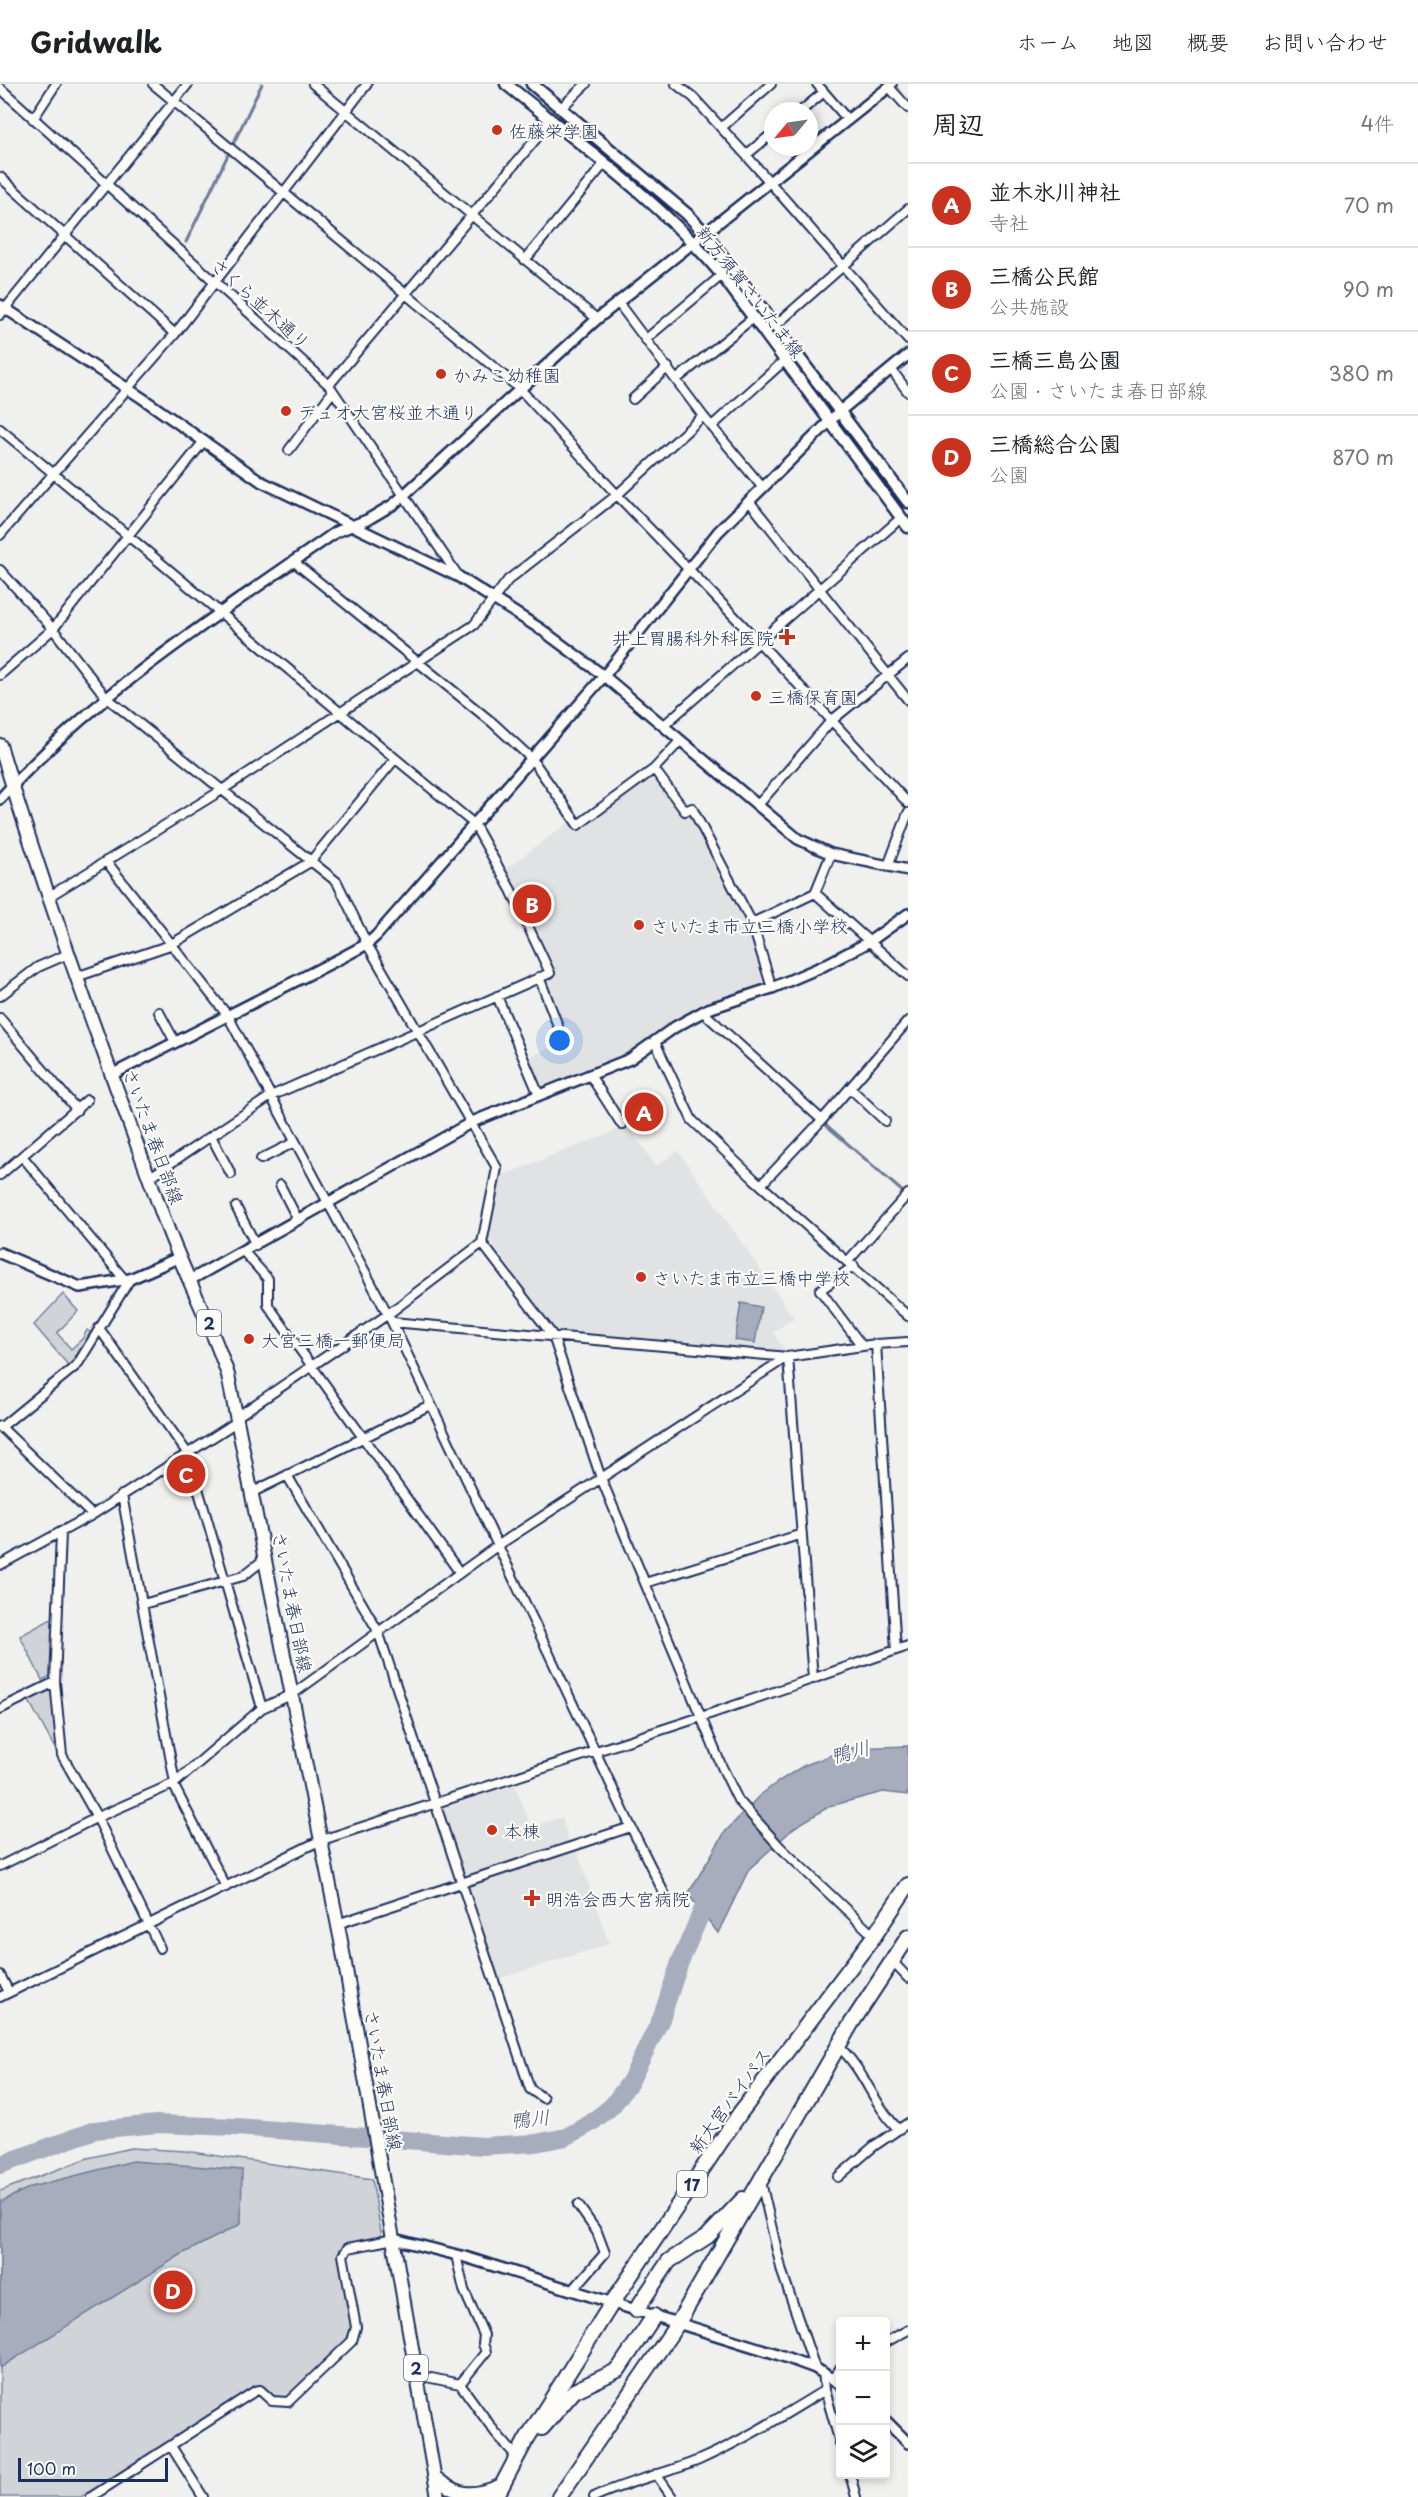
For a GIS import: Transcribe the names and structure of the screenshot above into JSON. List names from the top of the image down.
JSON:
{
  "streets": {
    "highway": ["新大宮バイパス", "17"],
    "main road": ["新方須賀さいたま線", "さいたま春日部線", "2"],
    "street": ["さくら並木通り"]
  },
  "water": ["鴨川"],
  "places": {
    "other": [
      "佐藤栄学園",
      "かみこ幼稚園",
      "デュオ大宮桜並木通り",
      "三橋保育園",
      "さいたま市立三橋小学校",
      "さいたま市立三橋中学校",
      "大宮三橋一郵便局",
      "本棟"
    ],
    "health": ["井上胃腸科外科医院", "明浩会西大宮病院"]
  },
  "scale_bar": "100 m",
  "north": "bottom left",
  "page": {
    "header": "Gridwalk",
    "nav": [
      "ホーム",
      "地図",
      "概要",
      "お問い合わせ"
    ],
    "heading": ["周辺", "4件"],
    "list": [
      {
        "mark": "A",
        "name": "並木氷川神社",
        "note": "寺社",
        "value": "70 m"
      },
      {
        "mark": "B",
        "name": "三橋公民館",
        "note": "公共施設",
        "value": "90 m"
      },
      {
        "mark": "C",
        "name": "三橋三島公園",
        "note": "公園 · さいたま春日部線",
        "value": "380 m"
      },
      {
        "mark": "D",
        "name": "三橋総合公園",
        "note": "公園",
        "value": "870 m"
      }
    ],
    "pins": [
      "B",
      "A",
      "C",
      "D"
    ],
    "map_buttons": ["+", "−"],
    "scale": "100 m"
  }
}
